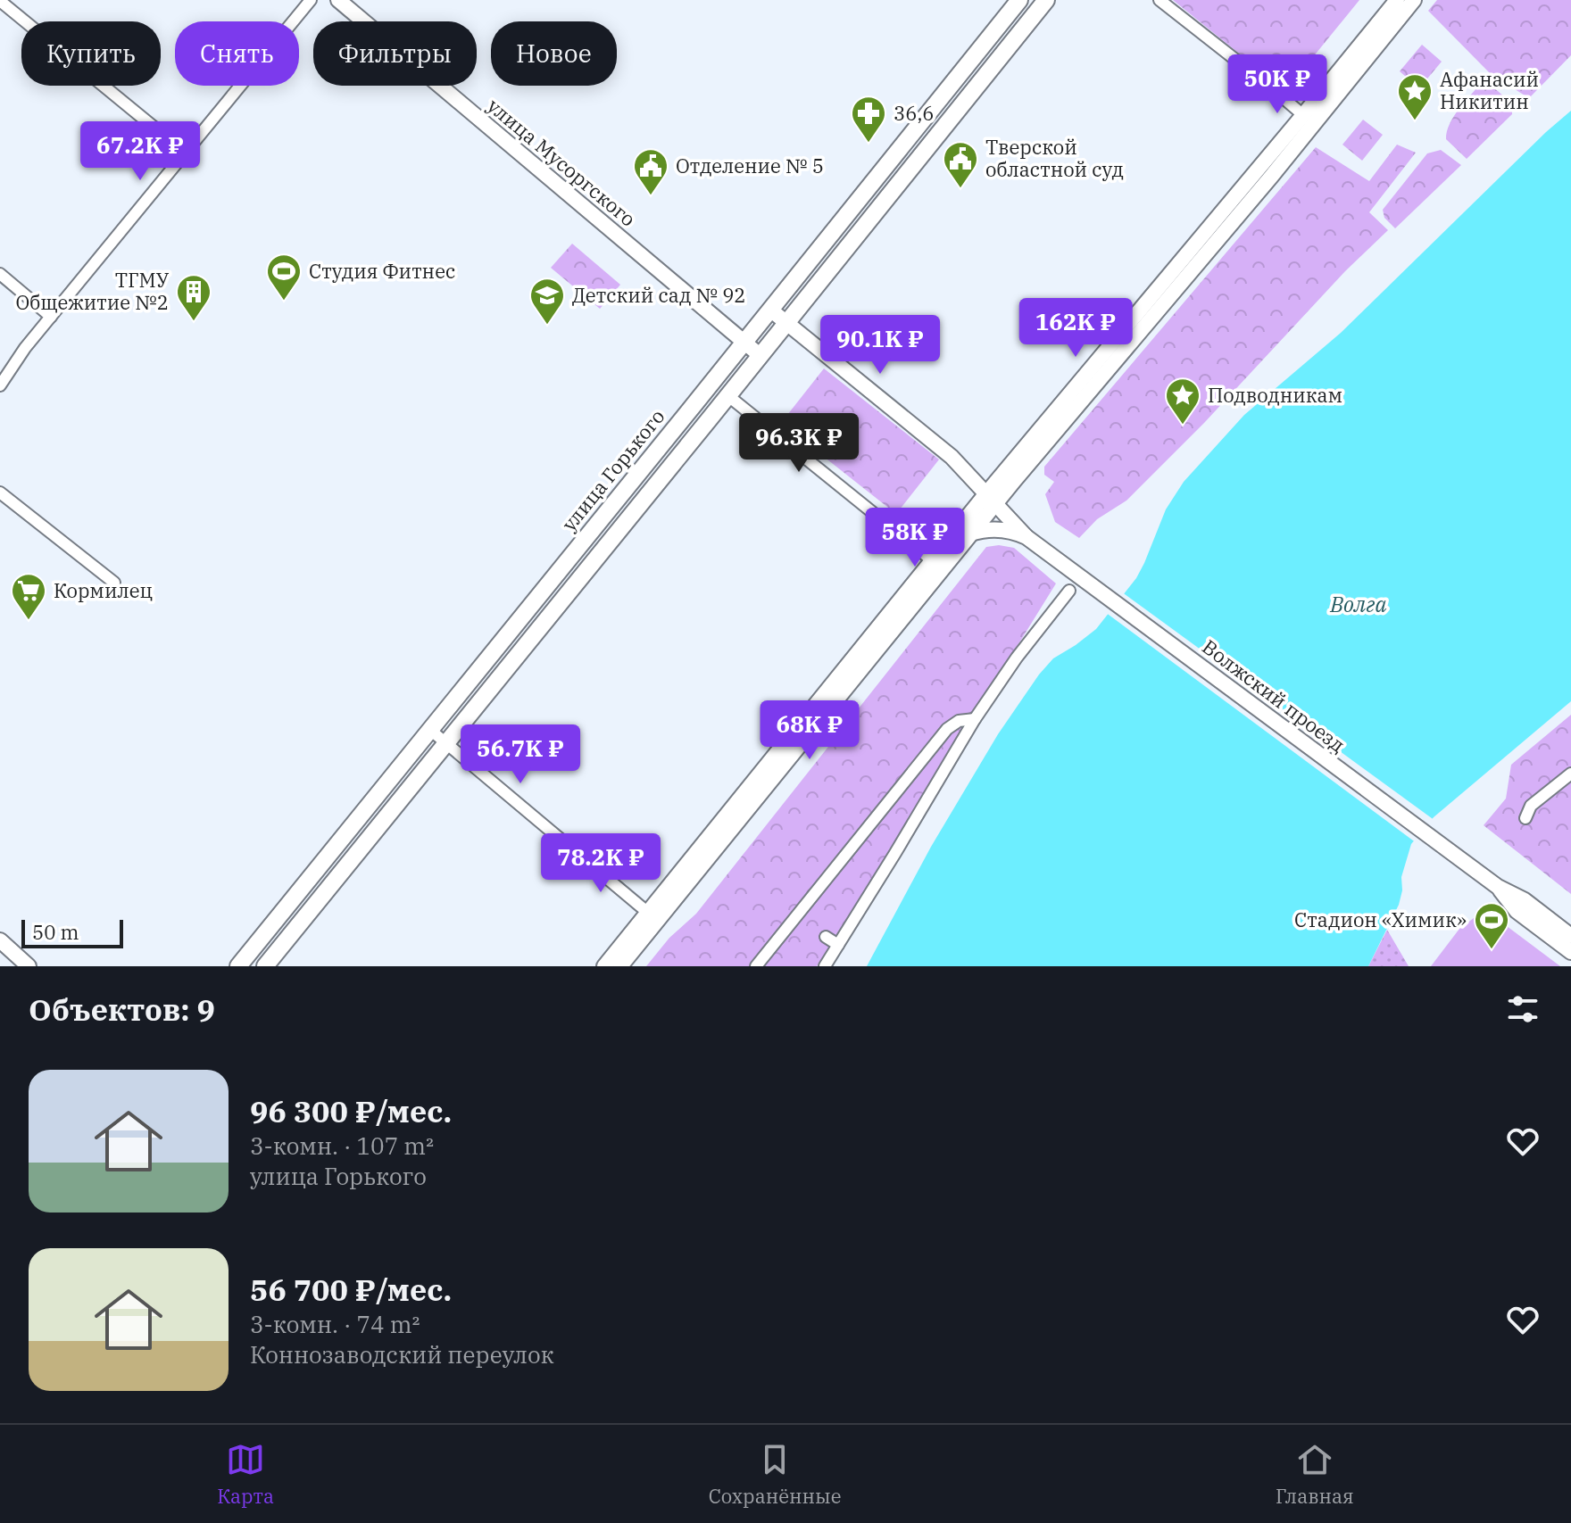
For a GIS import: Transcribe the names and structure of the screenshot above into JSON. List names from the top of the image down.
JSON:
{
  "streets": {
    "main road": ["улица Мусоргского", "улица Горького", "Волжский проезд"]
  },
  "crossings": [
    ["улица Мусоргского", "улица Горького"],
    ["улица Горького", "Волжский проезд"]
  ],
  "water": ["Волга"],
  "places": {
    "place": ["Афанасий Никитин", "Подводникам"],
    "pharmacy": ["36,6"],
    "public building": ["Тверской областной суд", "Отделение № 5"],
    "sports": ["Студия Фитнес", "Стадион «Химик»"],
    "building": ["ТГМУ Общежитие №2"],
    "school or university": ["Детский сад № 92"],
    "supermarket": ["Кормилец"]
  },
  "scale_bar": "50 m",
  "page": {
    "chip": [
      "Купить",
      "Снять",
      "Фильтры",
      "Новое"
    ],
    "price": [
      "50K ₽",
      "67.2K ₽",
      "162K ₽",
      "90.1K ₽",
      "96.3K ₽",
      "58K ₽",
      "68K ₽",
      "56.7K ₽",
      "78.2K ₽"
    ],
    "scale": "50 m",
    "heading": "Объектов: 9",
    "list": [
      {
        "name": "96 300 ₽/мес.",
        "note": "3-комн. · 107 m² · улица Горького"
      },
      {
        "name": "56 700 ₽/мес.",
        "note": "3-комн. · 74 m² · Коннозаводский переулок"
      }
    ],
    "tabs": ["Карта", "Сохранённые", "Главная"]
  }
}
